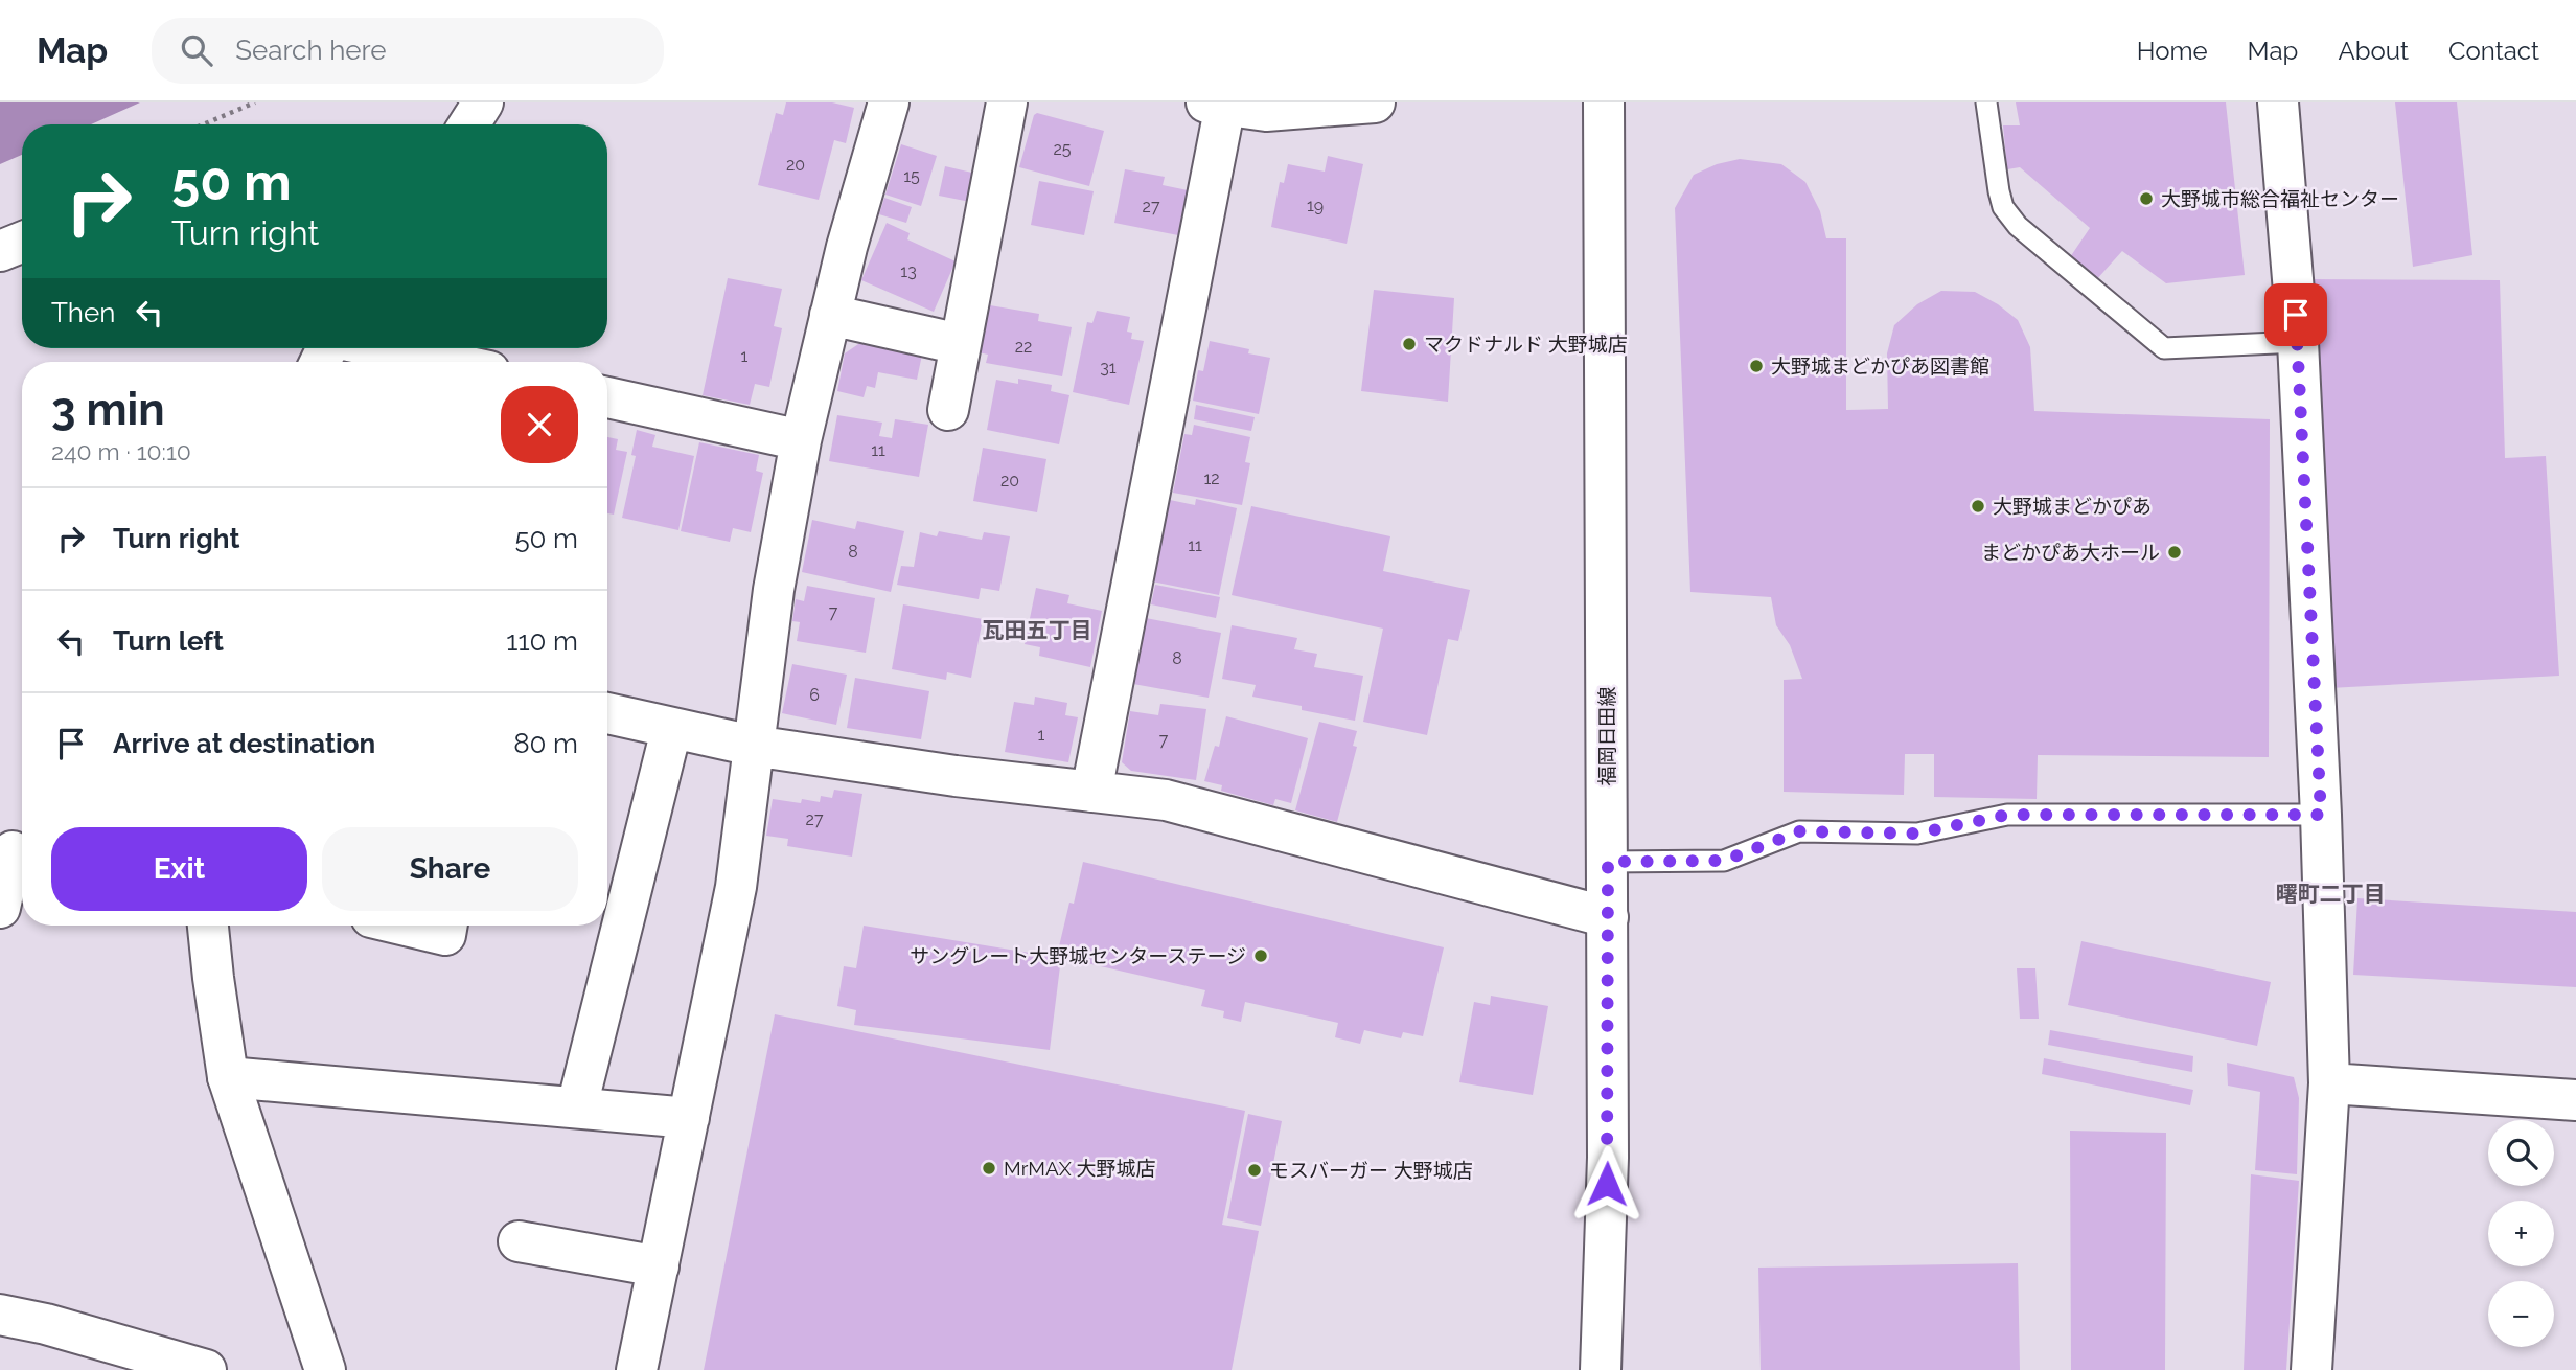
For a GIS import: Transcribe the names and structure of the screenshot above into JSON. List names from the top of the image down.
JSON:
{
  "streets": {
    "street": ["福岡日田線"]
  },
  "districts": ["瓦田五丁目", "曙町二丁目"],
  "places": [
    "大野城市総合福祉センター",
    "マクドナルド 大野城店",
    "大野城まどかぴあ図書館",
    "大野城まどかぴあ",
    "まどかぴあ大ホール",
    "サングレート大野城センターステージ",
    "MrMAX 大野城店",
    "モスバーガー 大野城店"
  ],
  "house_numbers": [
    "25",
    "20",
    "15",
    "19",
    "27",
    "13",
    "22",
    "1",
    "31",
    "11",
    "12",
    "20",
    "11",
    "8",
    "7",
    "8",
    "6",
    "1",
    "7",
    "27"
  ],
  "page": {
    "header": "Map",
    "search": "Search here",
    "nav": [
      "Home",
      "Map",
      "About",
      "Contact"
    ],
    "turn": ["50 m", "Turn right"],
    "then": "Then",
    "heading": ["3 min", "240 m · 10:10"],
    "list": [
      {
        "name": "Turn right",
        "value": "50 m"
      },
      {
        "name": "Turn left",
        "value": "110 m"
      },
      {
        "name": "Arrive at destination",
        "value": "80 m"
      }
    ],
    "buttons": ["Exit", "Share"],
    "map_buttons": ["+", "−"]
  }
}
